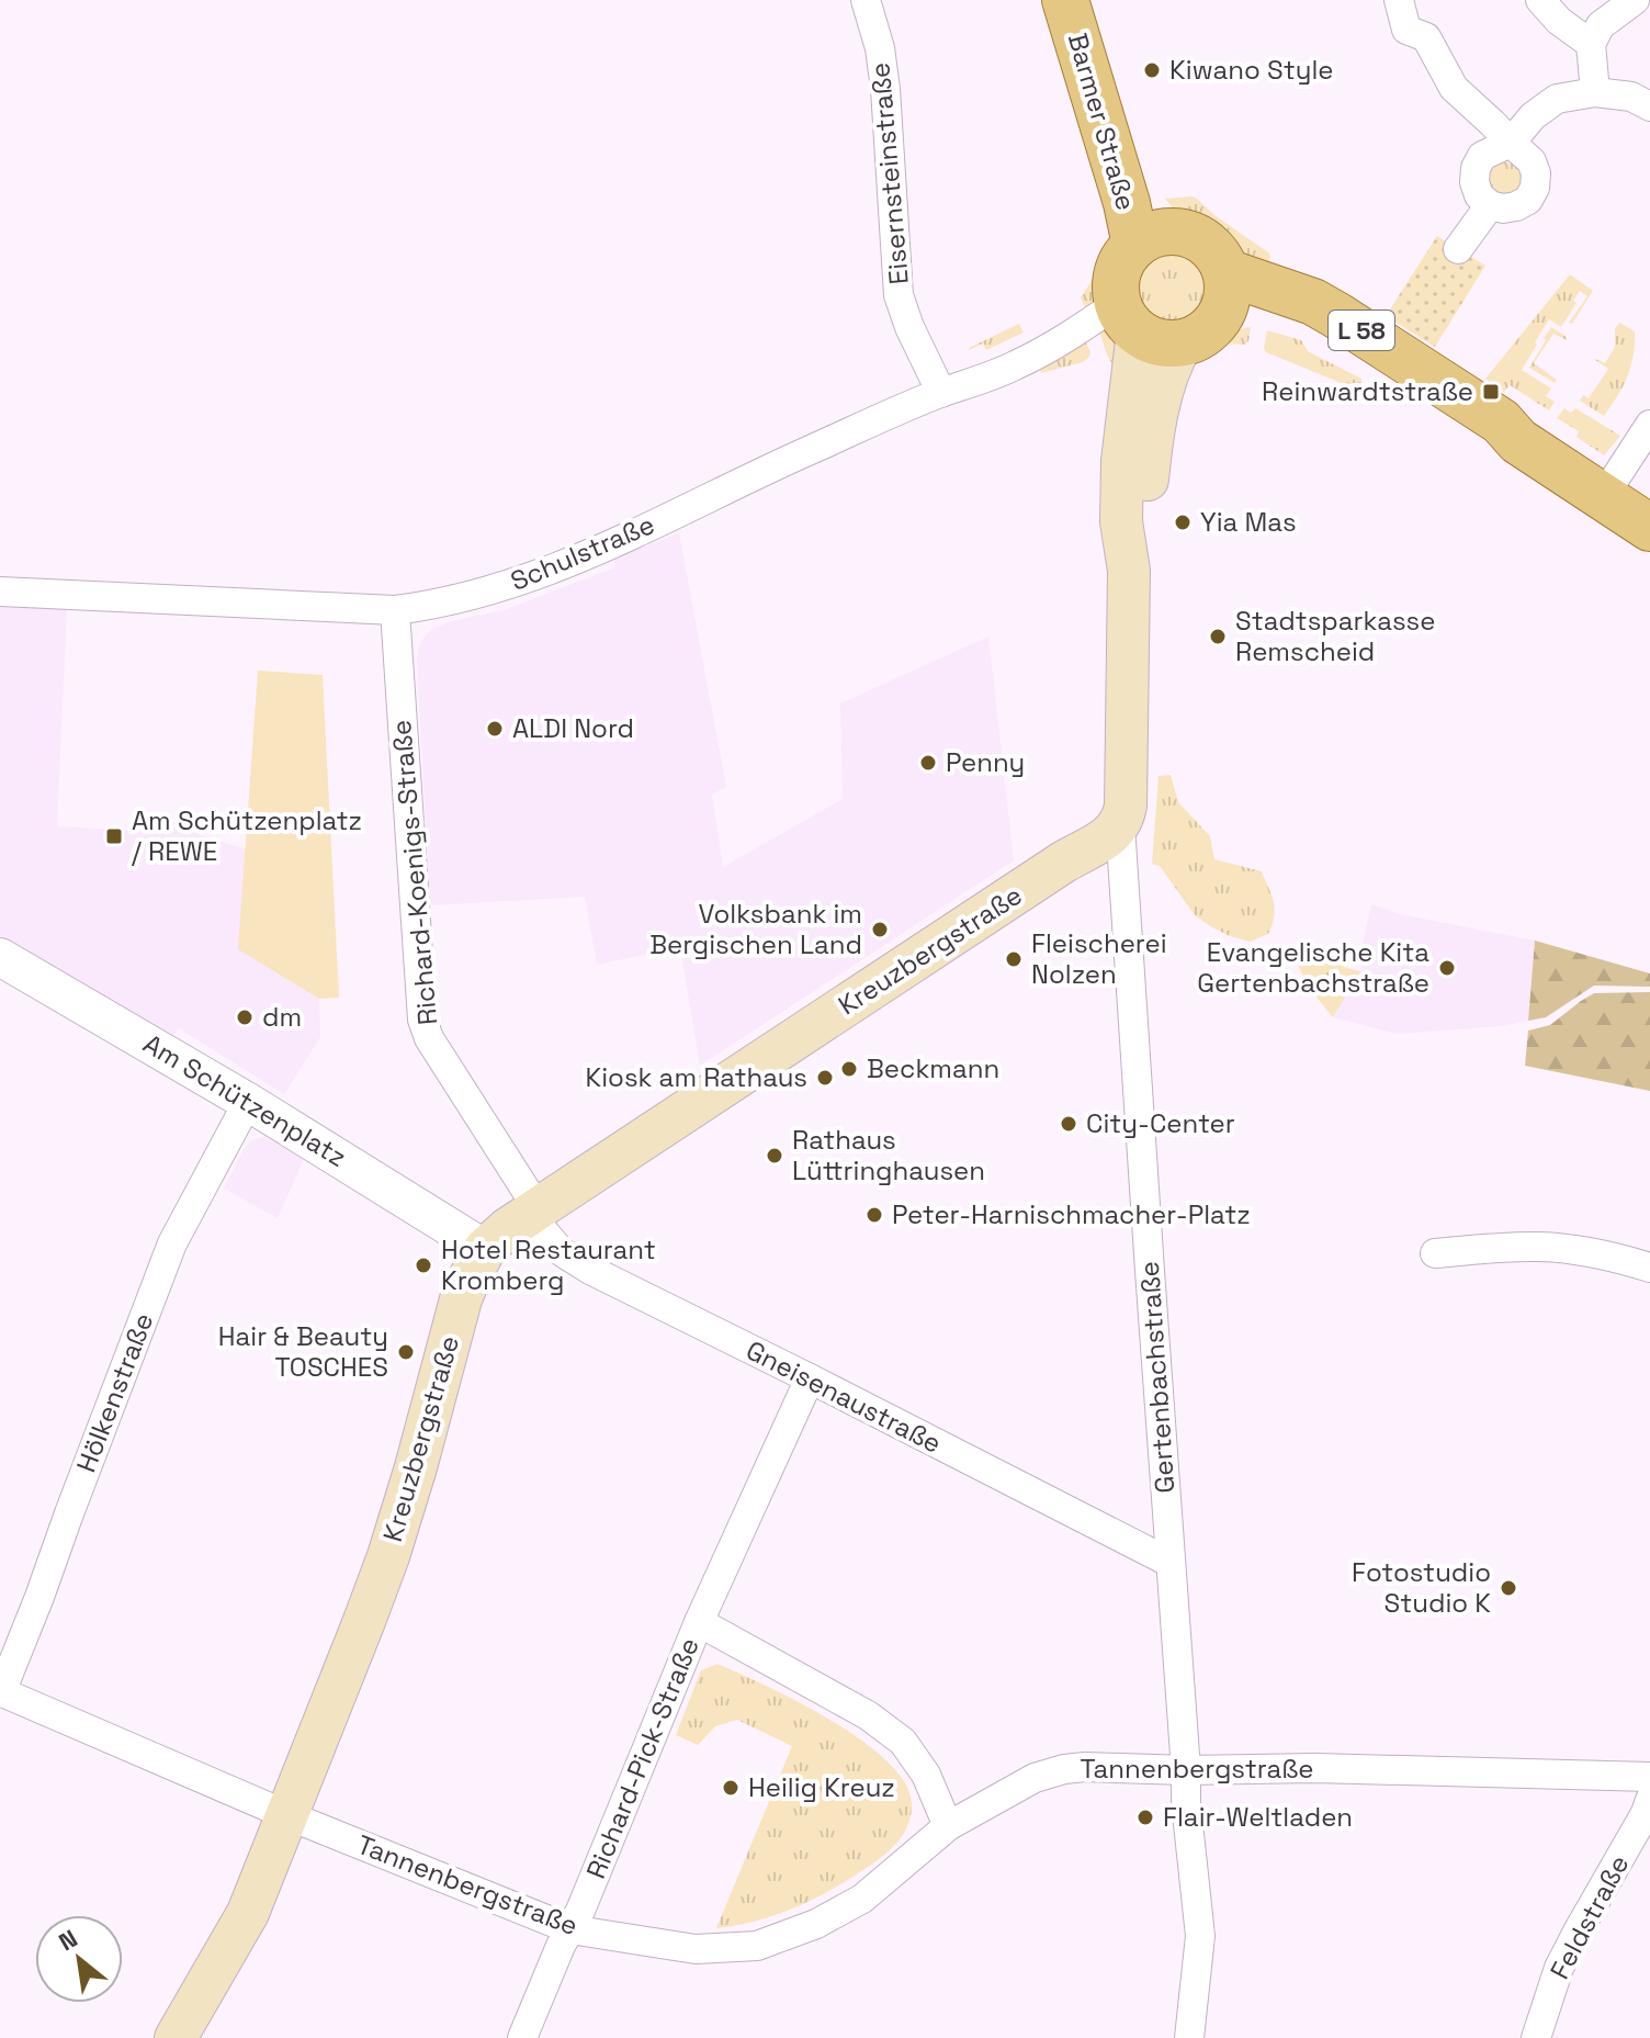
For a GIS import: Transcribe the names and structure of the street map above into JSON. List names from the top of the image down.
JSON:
{
  "streets": {
    "main road": [
      "Barmer Straße",
      "L 58",
      "Kreuzbergstraße",
      "Gertenbachstraße"
    ],
    "street": [
      "Eisernsteinstraße",
      "Schulstraße",
      "Richard-Koenigs-Straße",
      "Am Schützenplatz",
      "Hölkenstraße",
      "Gneisenaustraße",
      "Richard-Pick-Straße",
      "Tannenbergstraße",
      "Feldstraße"
    ]
  },
  "crossings": [
    ["Barmer Straße", "L 58"],
    ["Barmer Straße", "Schulstraße"],
    ["Barmer Straße", "Gertenbachstraße"],
    ["Eisernsteinstraße", "Schulstraße"],
    ["L 58", "Schulstraße"],
    ["L 58", "Gertenbachstraße"],
    ["Schulstraße", "Richard-Koenigs-Straße"],
    ["Schulstraße", "Gertenbachstraße"],
    ["Richard-Koenigs-Straße", "Kreuzbergstraße"],
    ["Richard-Koenigs-Straße", "Gneisenaustraße"],
    ["Kreuzbergstraße", "Am Schützenplatz"],
    ["Kreuzbergstraße", "Gertenbachstraße"],
    ["Kreuzbergstraße", "Gneisenaustraße"],
    ["Kreuzbergstraße", "Tannenbergstraße"],
    ["Am Schützenplatz", "Hölkenstraße"],
    ["Gertenbachstraße", "Gneisenaustraße"],
    ["Gertenbachstraße", "Tannenbergstraße"],
    ["Hölkenstraße", "Tannenbergstraße"],
    ["Gneisenaustraße", "Richard-Pick-Straße"],
    ["Richard-Pick-Straße", "Tannenbergstraße"]
  ],
  "places": {
    "other": [
      "Kiwano Style",
      "Yia Mas",
      "Stadtsparkasse Remscheid",
      "ALDI Nord",
      "Penny",
      "Volksbank im Bergischen Land",
      "Fleischerei Nolzen",
      "Evangelische Kita Gertenbachstraße",
      "dm",
      "Beckmann",
      "Kiosk am Rathaus",
      "City-Center",
      "Rathaus Lüttringhausen",
      "Peter-Harnischmacher-Platz",
      "Hotel Restaurant Kromberg",
      "Hair & Beauty TOSCHES",
      "Fotostudio Studio K",
      "Heilig Kreuz",
      "Flair-Weltladen"
    ],
    "transit": ["Reinwardtstraße", "Am Schützenplatz / REWE"]
  },
  "north": "top left"
}
